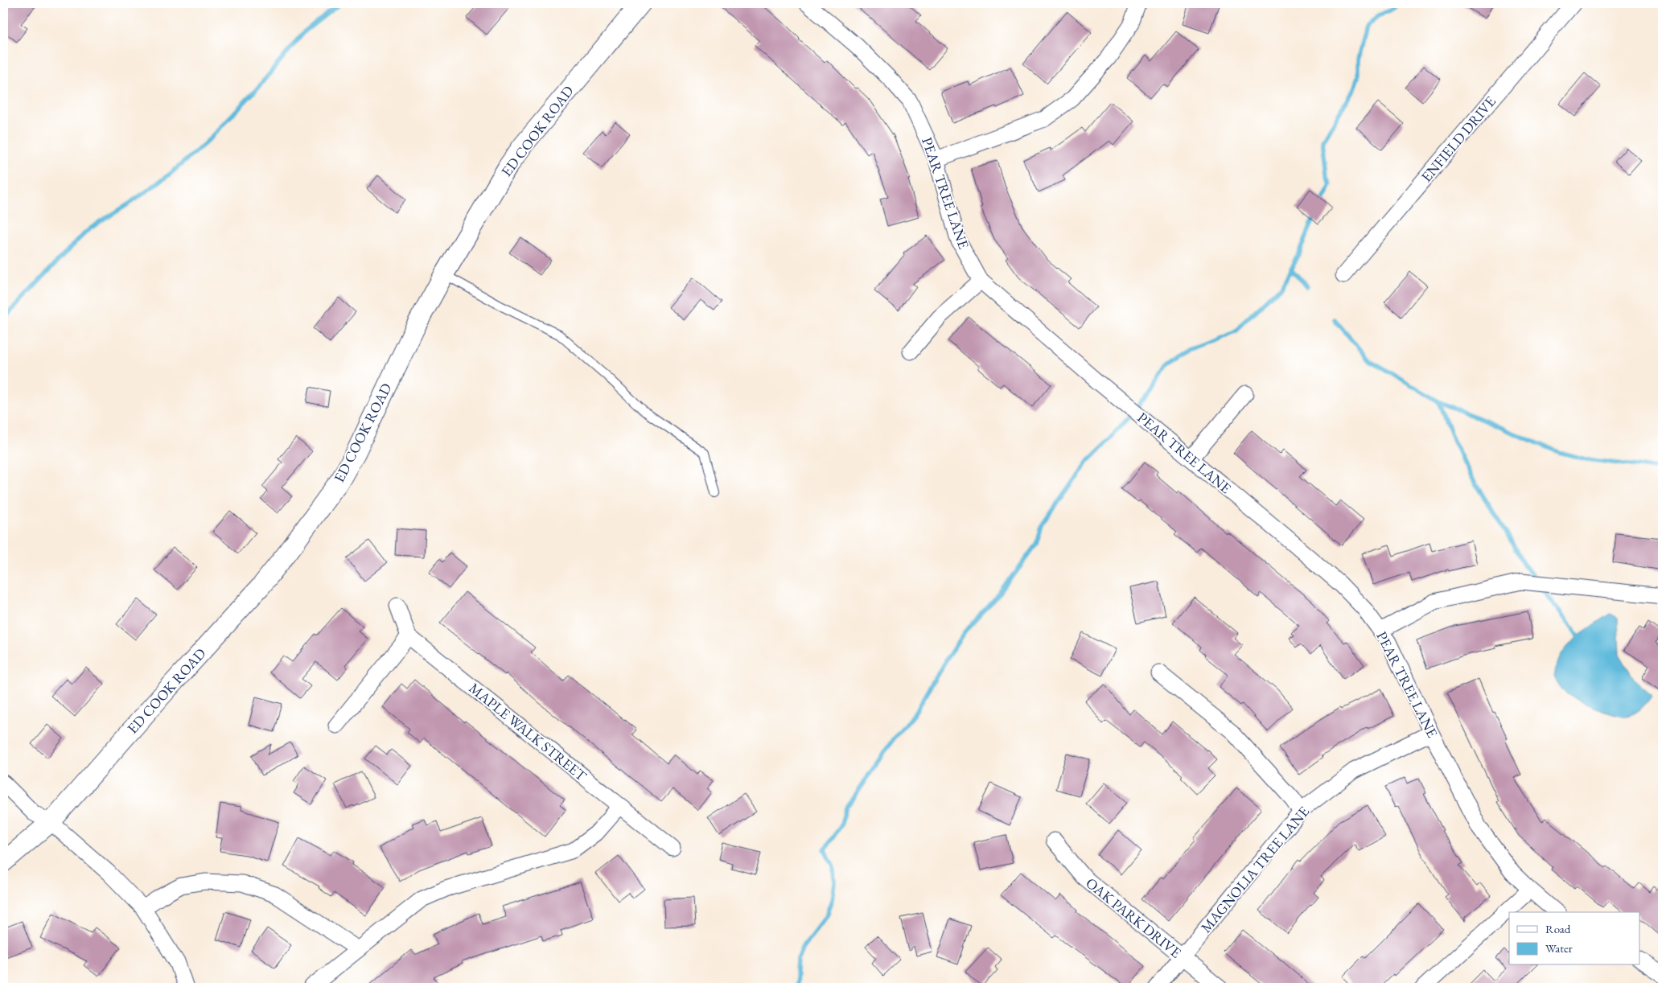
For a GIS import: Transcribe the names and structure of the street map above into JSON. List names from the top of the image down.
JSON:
{
  "streets": {
    "street": [
      "ED COOK ROAD",
      "ENFIELD DRIVE",
      "PEAR TREE LANE",
      "MAPLE WALK STREET",
      "MAGNOLIA TREE LANE",
      "OAK PARK DRIVE"
    ]
  },
  "crossings": [
    ["PEAR TREE LANE", "MAGNOLIA TREE LANE"],
    ["MAGNOLIA TREE LANE", "OAK PARK DRIVE"]
  ],
  "legend": ["Road", "Water"]
}
